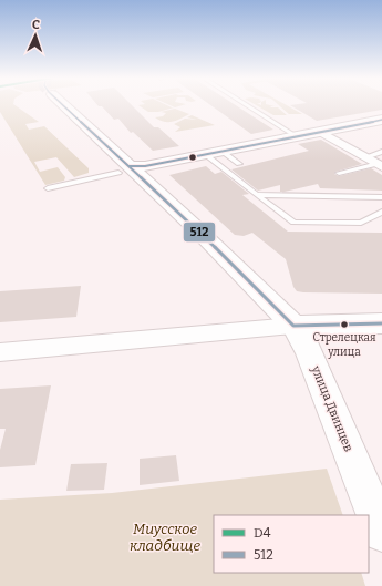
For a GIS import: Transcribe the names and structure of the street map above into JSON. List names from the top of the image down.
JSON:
{
  "streets": {
    "street": ["улица Двинцев"]
  },
  "parks": ["Миусское кладбище"],
  "places": ["Стрелецкая улица"],
  "lines": ["transit line 512"],
  "legend": ["D4", "512"],
  "north": "top"
}
